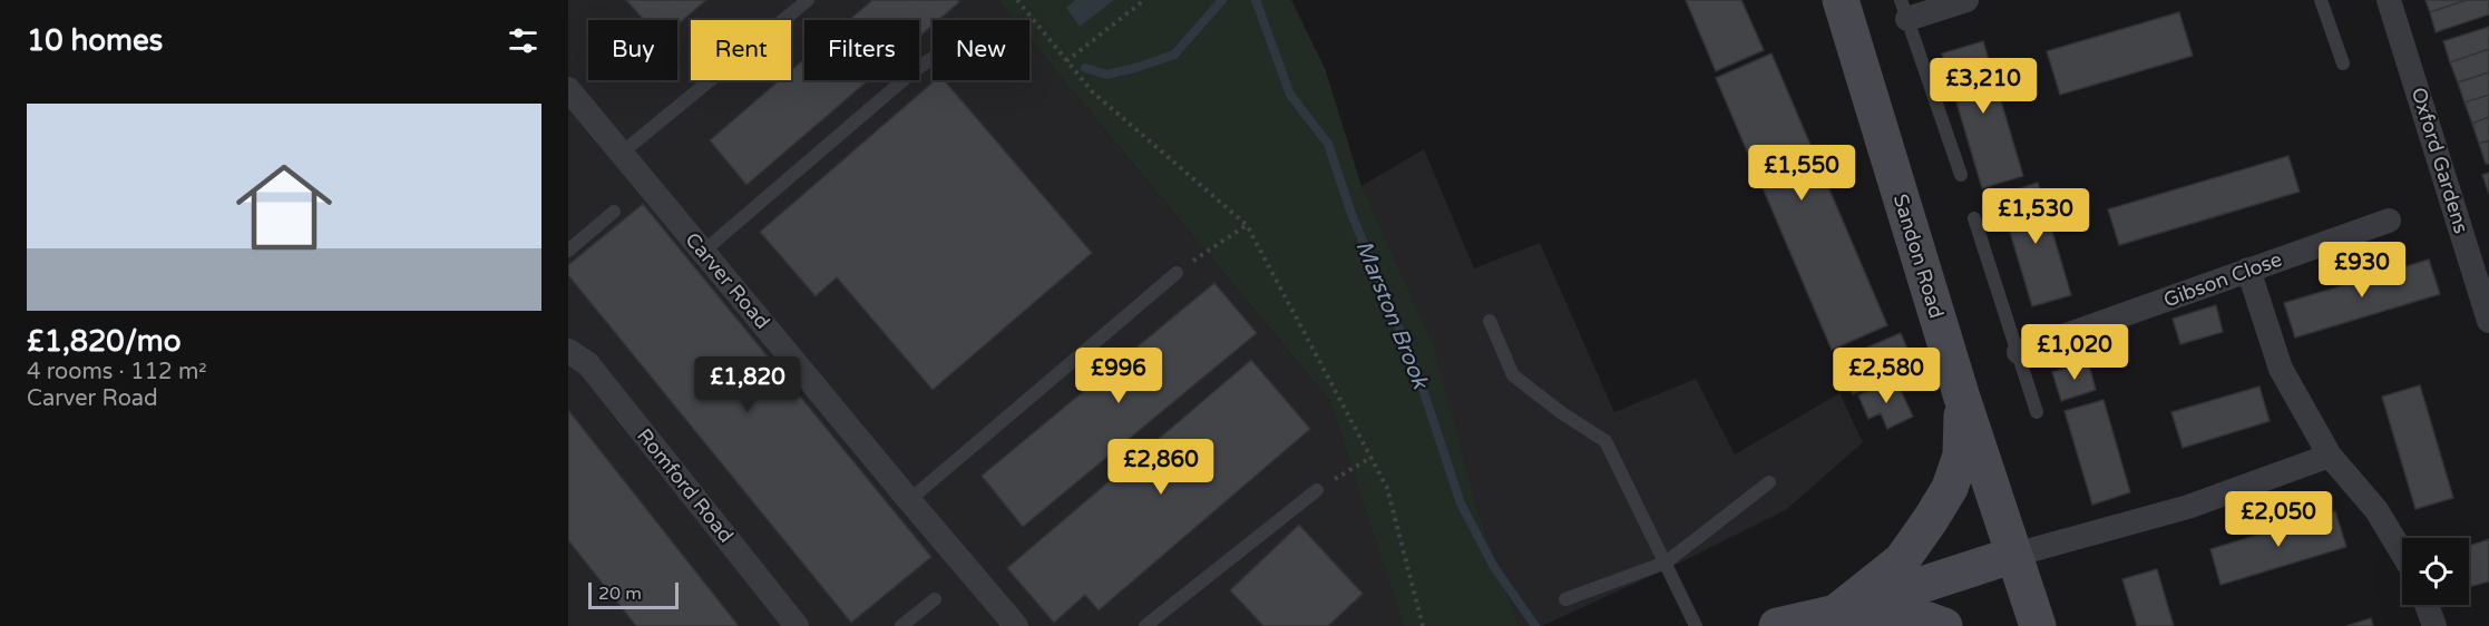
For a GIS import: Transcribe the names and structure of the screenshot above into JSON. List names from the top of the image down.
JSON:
{
  "streets": {
    "main road": ["Sandon Road"],
    "street": [
      "Oxford Gardens",
      "Gibson Close",
      "Carver Road",
      "Romford Road"
    ]
  },
  "water": ["Marston Brook"],
  "scale_bar": "20 m",
  "page": {
    "heading": "10 homes",
    "chip": [
      "Buy",
      "Rent",
      "Filters",
      "New"
    ],
    "price": [
      "£3,210",
      "£1,550",
      "£1,530",
      "£930",
      "£1,020",
      "£996",
      "£2,580",
      "£1,820",
      "£2,860",
      "£2,050"
    ],
    "list": [
      {
        "name": "£1,820/mo",
        "note": "4 rooms · 112 m² · Carver Road"
      }
    ],
    "scale": "20 m"
  }
}
